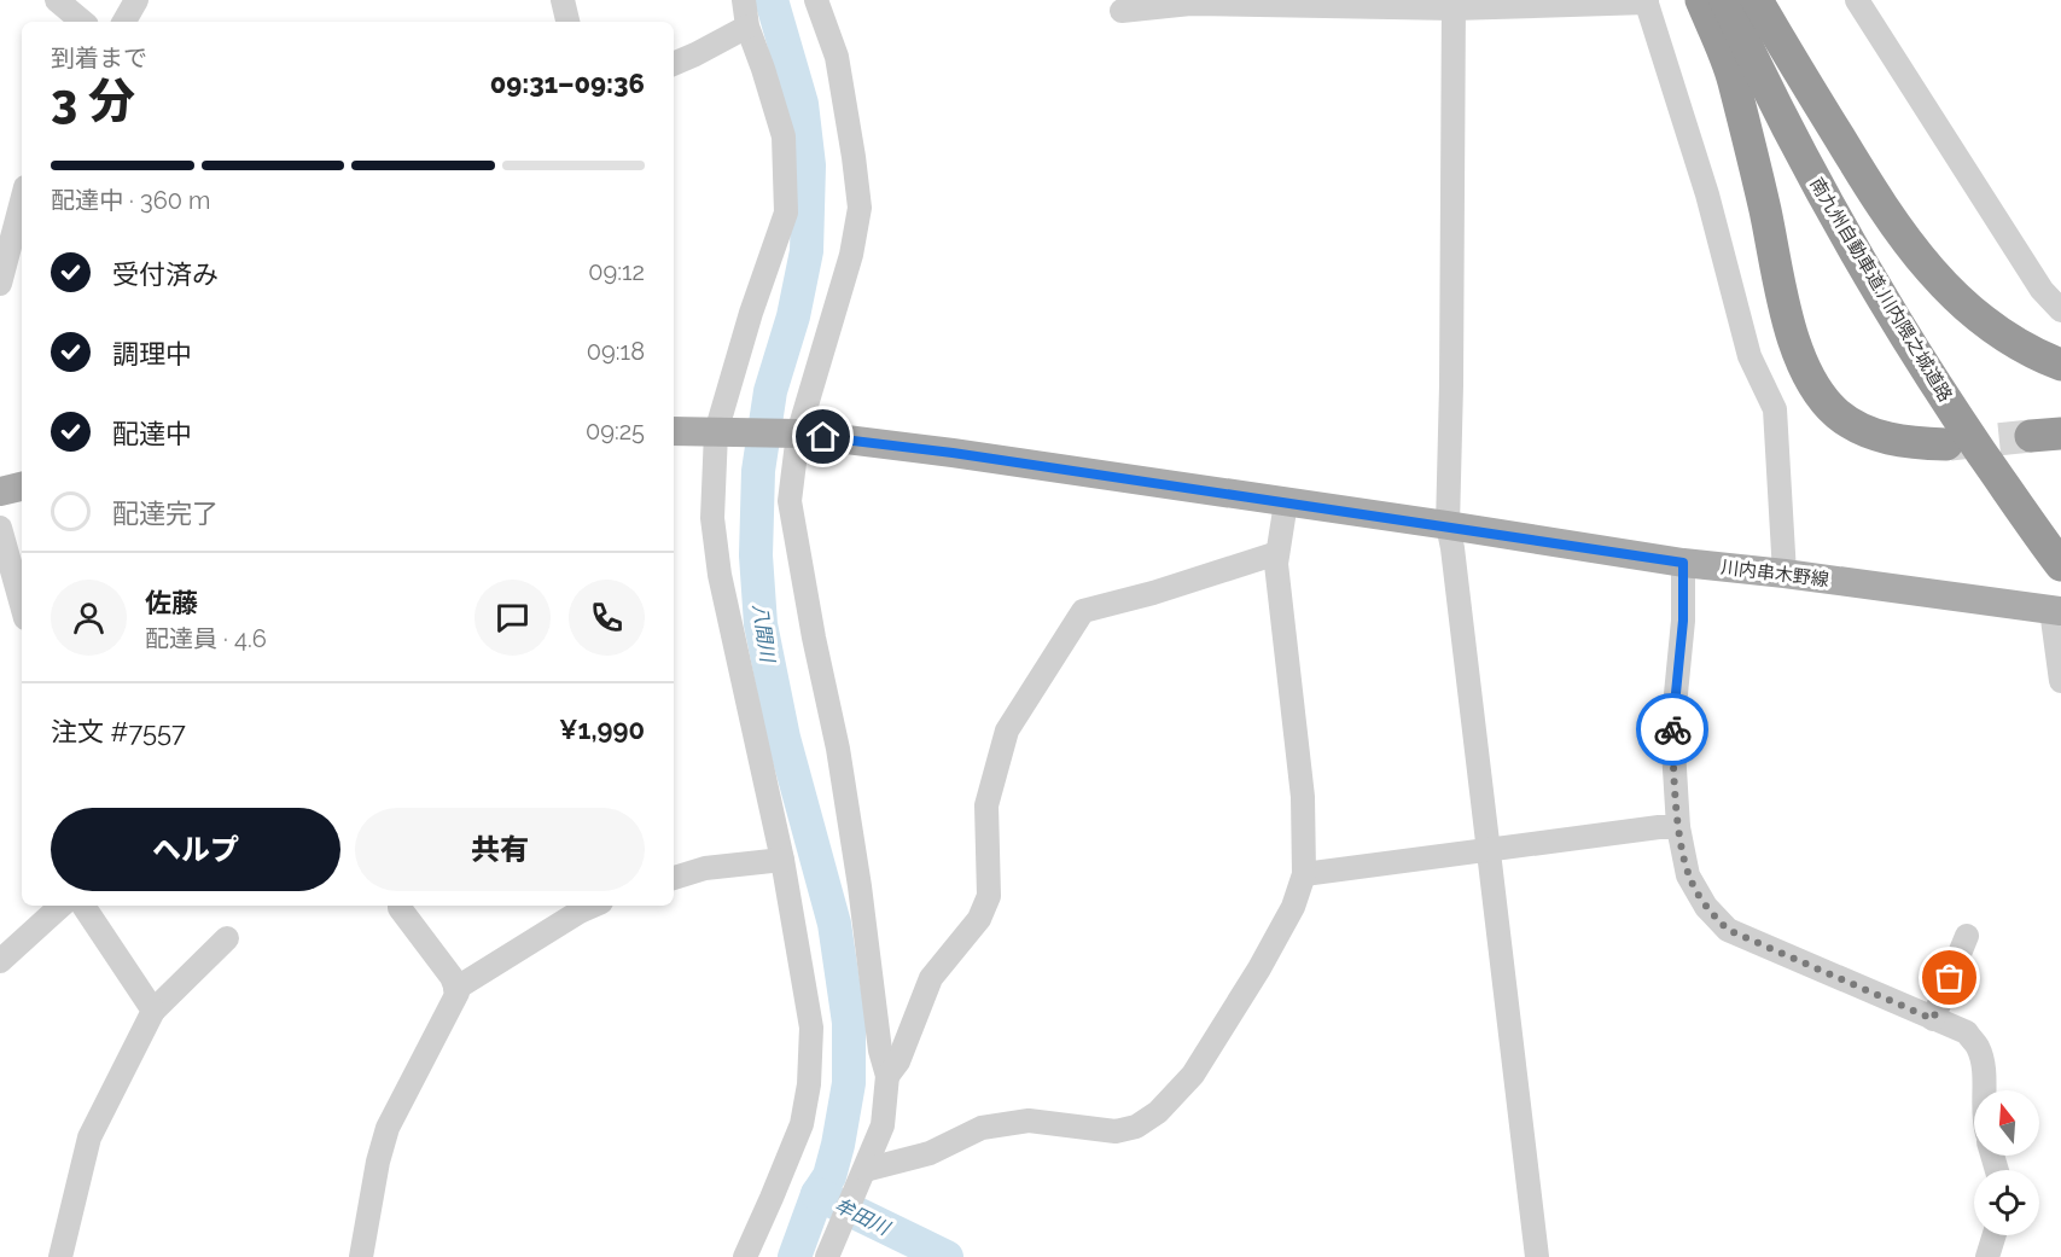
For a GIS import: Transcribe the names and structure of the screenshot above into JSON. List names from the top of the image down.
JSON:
{
  "streets": {
    "highway": ["南九州自動車道;川内隈之城道路"],
    "main road": ["川内串木野線"]
  },
  "water": ["八間川", "牟田川"],
  "north": "top",
  "page": {
    "heading": ["3 分", "到着まで", "09:31–09:36"],
    "panel": [
      "佐藤",
      "配達員 · 4.6",
      "注文 #7557",
      "¥1,990"
    ],
    "bar": "配達中 · 360 m",
    "list": [
      ["受付済み", "09:12"],
      ["調理中", "09:18"],
      ["配達中", "09:25"],
      "配達完了"
    ],
    "buttons": ["ヘルプ", "共有"]
  }
}
